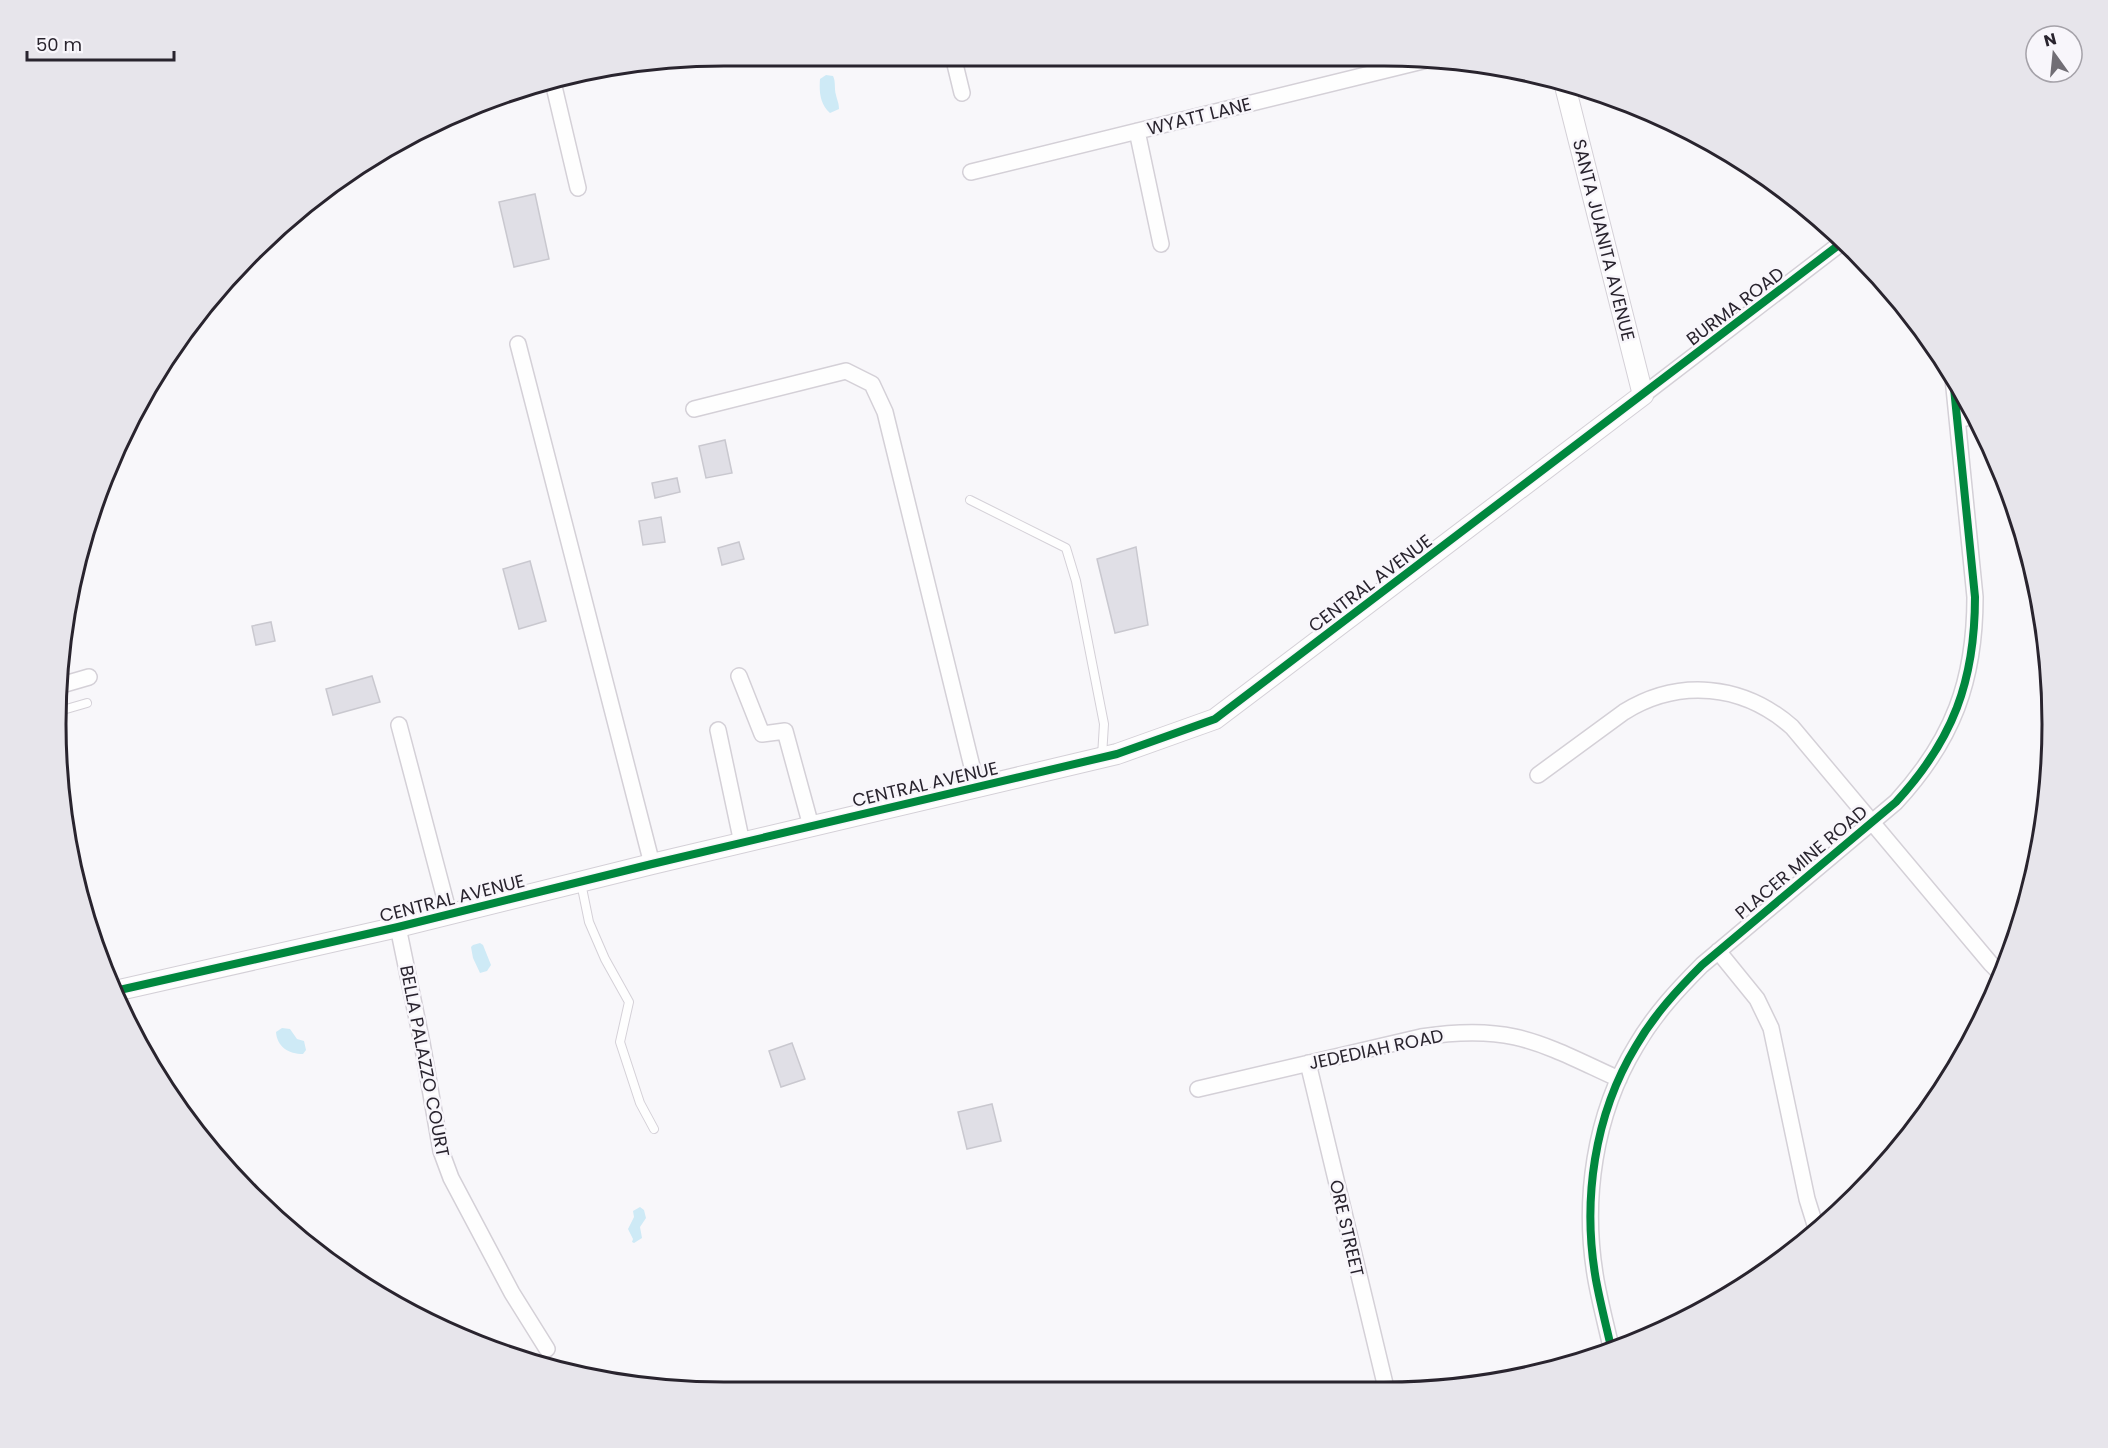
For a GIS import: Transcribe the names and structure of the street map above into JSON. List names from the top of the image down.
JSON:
{
  "streets": {
    "street": [
      "WYATT LANE",
      "SANTA JUANITA AVENUE",
      "BURMA ROAD",
      "CENTRAL AVENUE",
      "PLACER MINE ROAD",
      "JEDEDIAH ROAD",
      "BELLA PALAZZO COURT",
      "ORE STREET"
    ]
  },
  "crossings": [
    ["SANTA JUANITA AVENUE", "BURMA ROAD"],
    ["SANTA JUANITA AVENUE", "CENTRAL AVENUE"],
    ["BURMA ROAD", "CENTRAL AVENUE"],
    ["CENTRAL AVENUE", "BELLA PALAZZO COURT"],
    ["PLACER MINE ROAD", "JEDEDIAH ROAD"],
    ["JEDEDIAH ROAD", "ORE STREET"]
  ],
  "scale_bar": "50 m",
  "north": "top"
}
